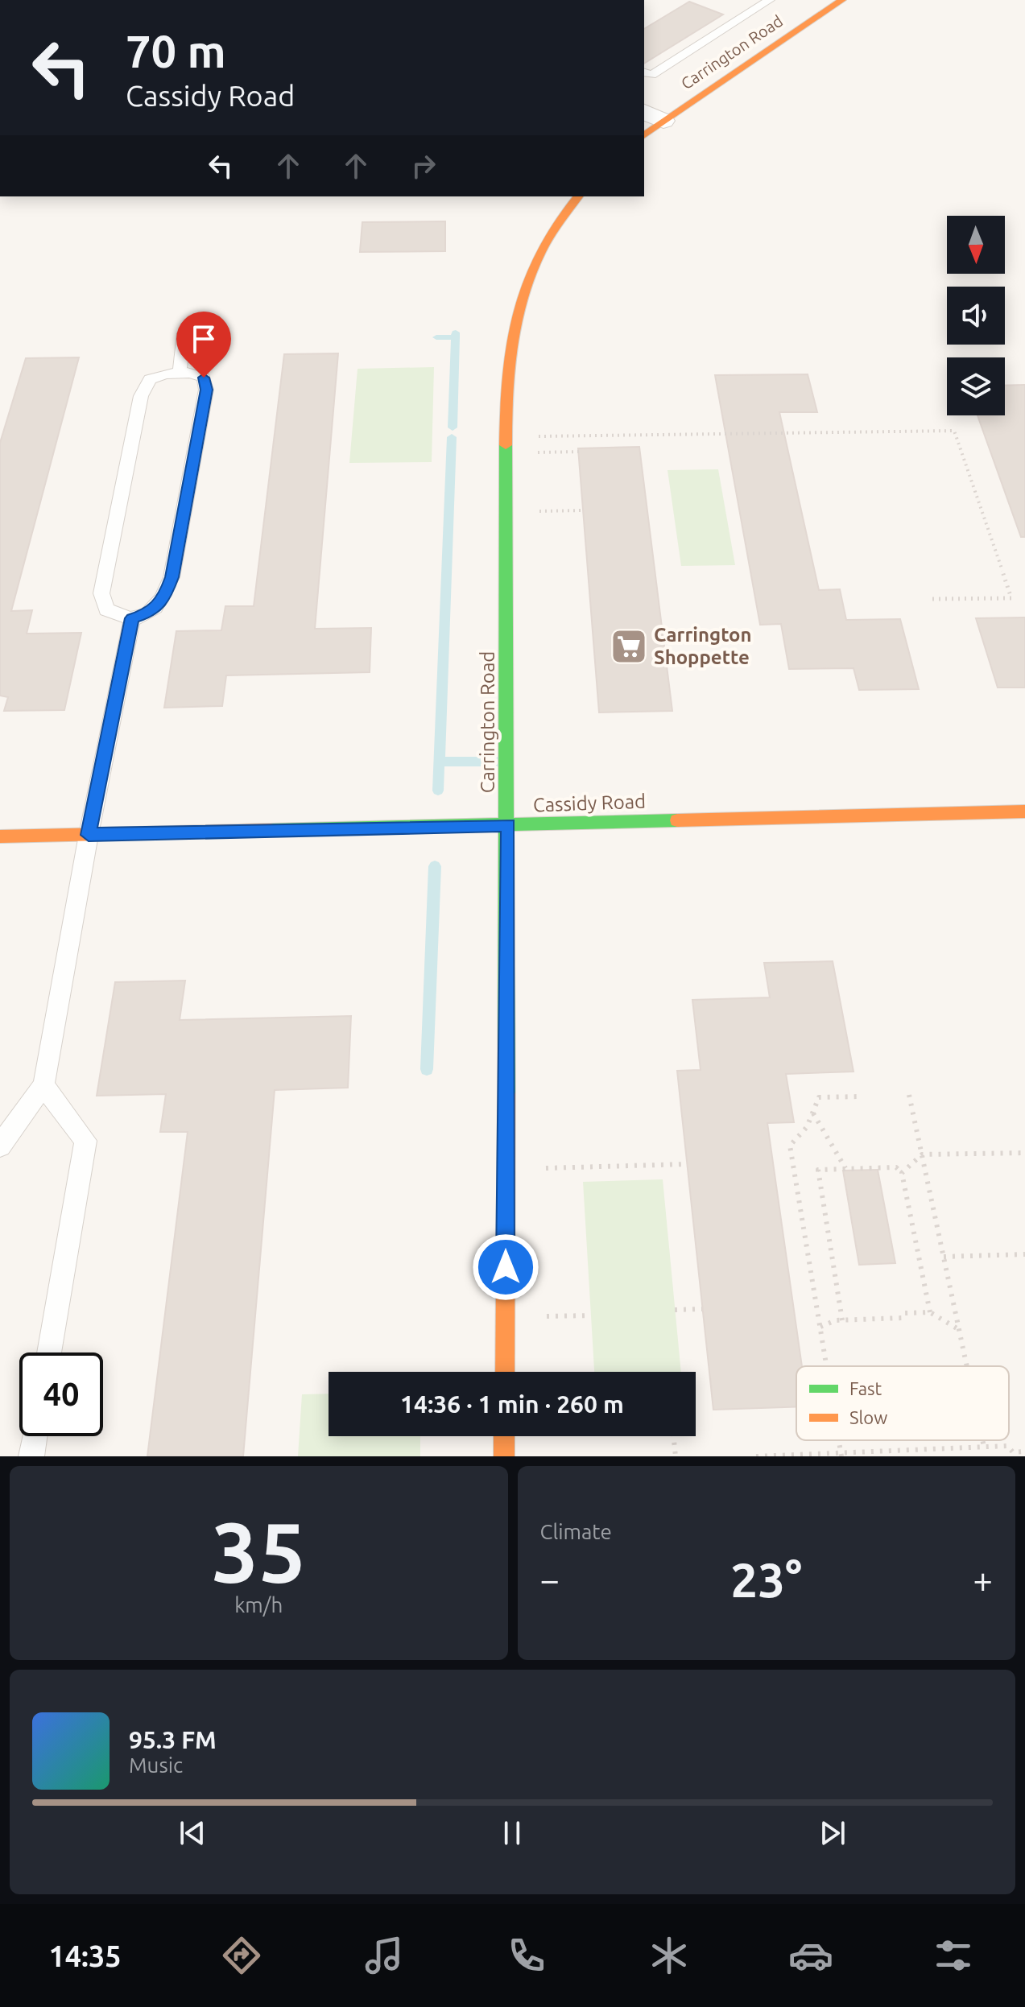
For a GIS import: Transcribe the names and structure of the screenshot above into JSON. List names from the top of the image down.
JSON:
{
  "streets": {
    "street": ["Carrington Road", "Cassidy Road"]
  },
  "crossings": [
    ["Carrington Road", "Cassidy Road"]
  ],
  "places": {
    "supermarket": ["Carrington Shoppette"]
  },
  "legend": ["Fast", "Slow"],
  "north": "bottom",
  "page": {
    "turn": ["70 m", "Cassidy Road"],
    "limit": "40",
    "trip": "14:36 · 1 min · 260 m",
    "tile": [
      ["35", "km/h"],
      "Climate"
    ],
    "heat": ["−", "23°", "+"],
    "song": ["95.3 FM", "Music"],
    "tabs": "14:35"
  }
}
